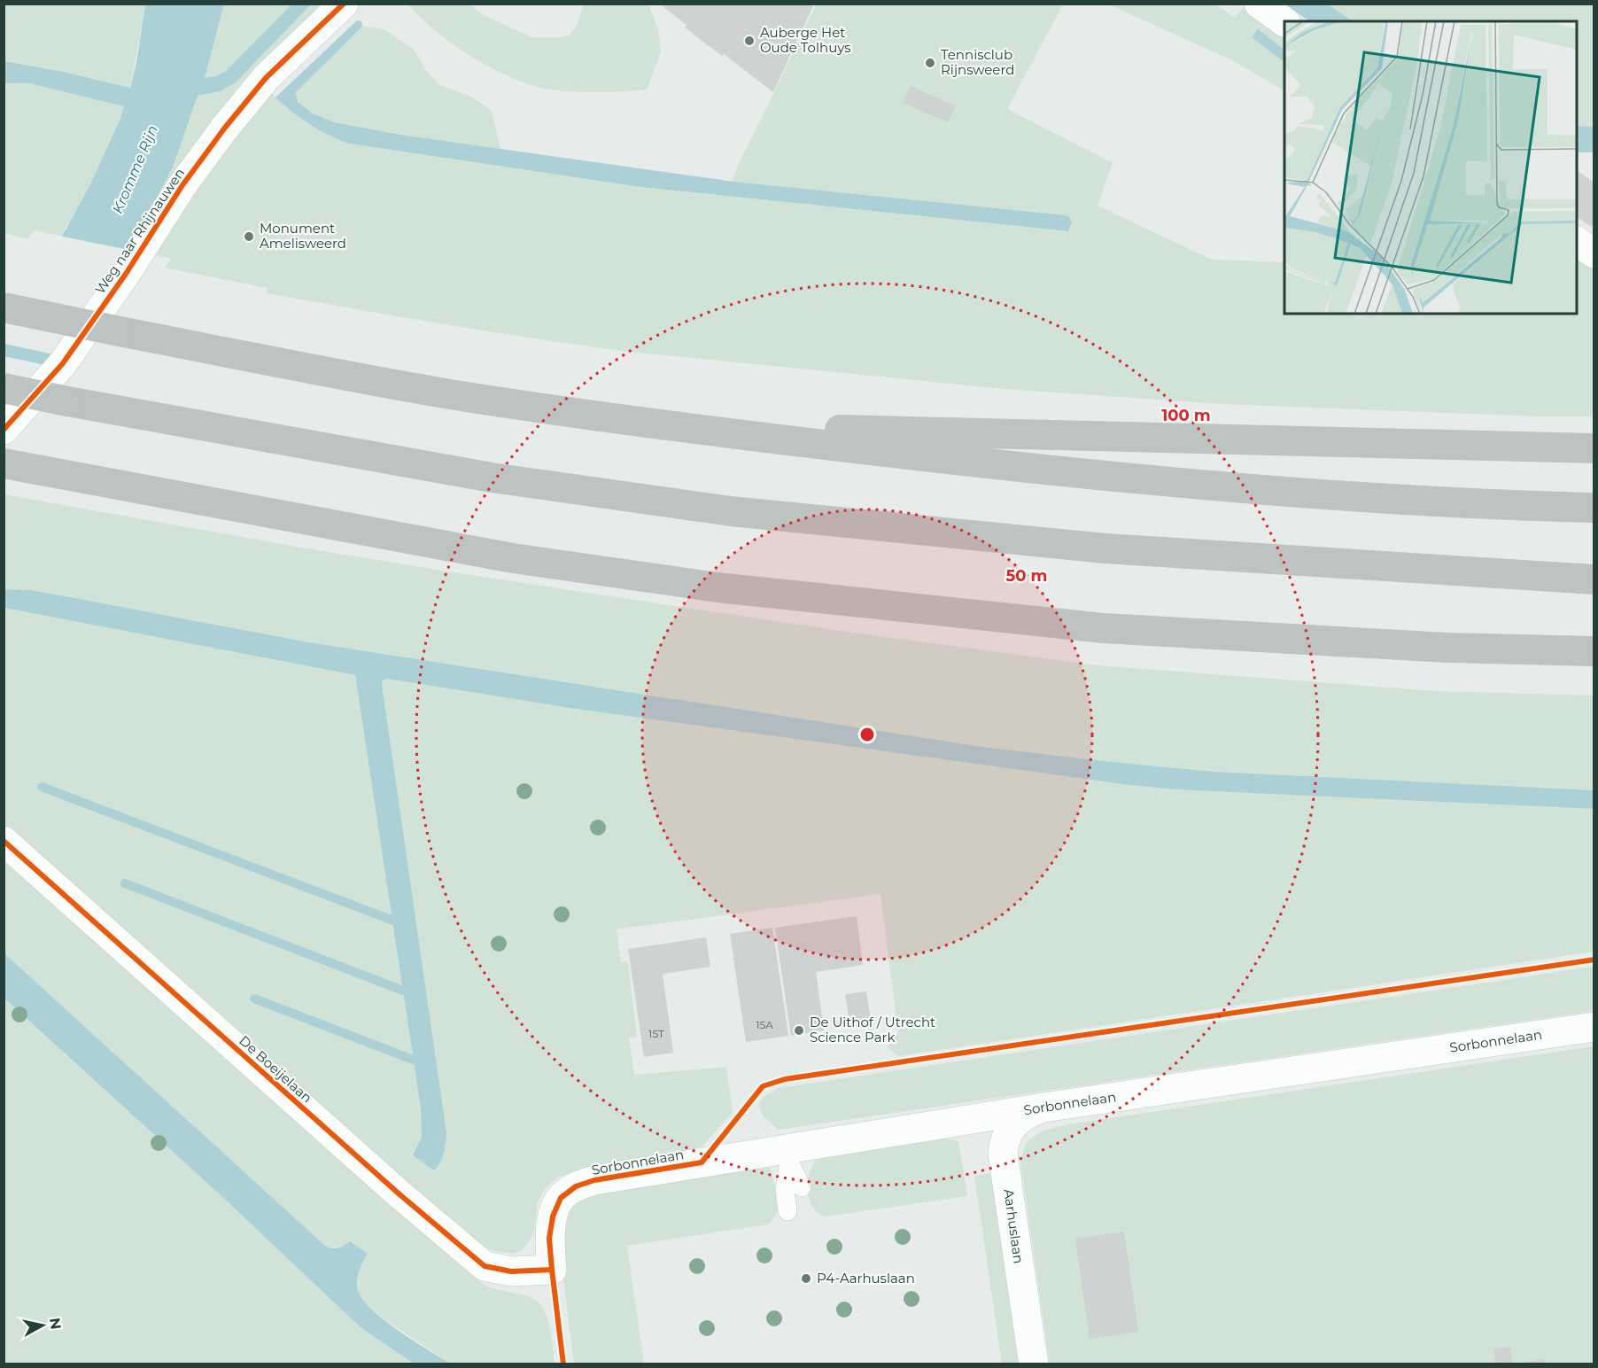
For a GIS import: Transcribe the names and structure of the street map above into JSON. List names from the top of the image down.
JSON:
{
  "streets": {
    "street": [
      "Weg naar Rhijnauwen",
      "Sorbonnelaan",
      "De Boeijelaan",
      "Aarhuslaan"
    ]
  },
  "crossings": [
    ["Sorbonnelaan", "De Boeijelaan"],
    ["Sorbonnelaan", "Aarhuslaan"]
  ],
  "water": ["Kromme Rijn"],
  "places": [
    "Auberge Het Oude Tolhuys",
    "Tennisclub Rijnsweerd",
    "Monument Amelisweerd",
    "De Uithof / Utrecht Science Park",
    "P4-Aarhuslaan"
  ],
  "house_numbers": ["15A", "15T"],
  "north": "right",
  "rings": ["100 m", "50 m"]
}
